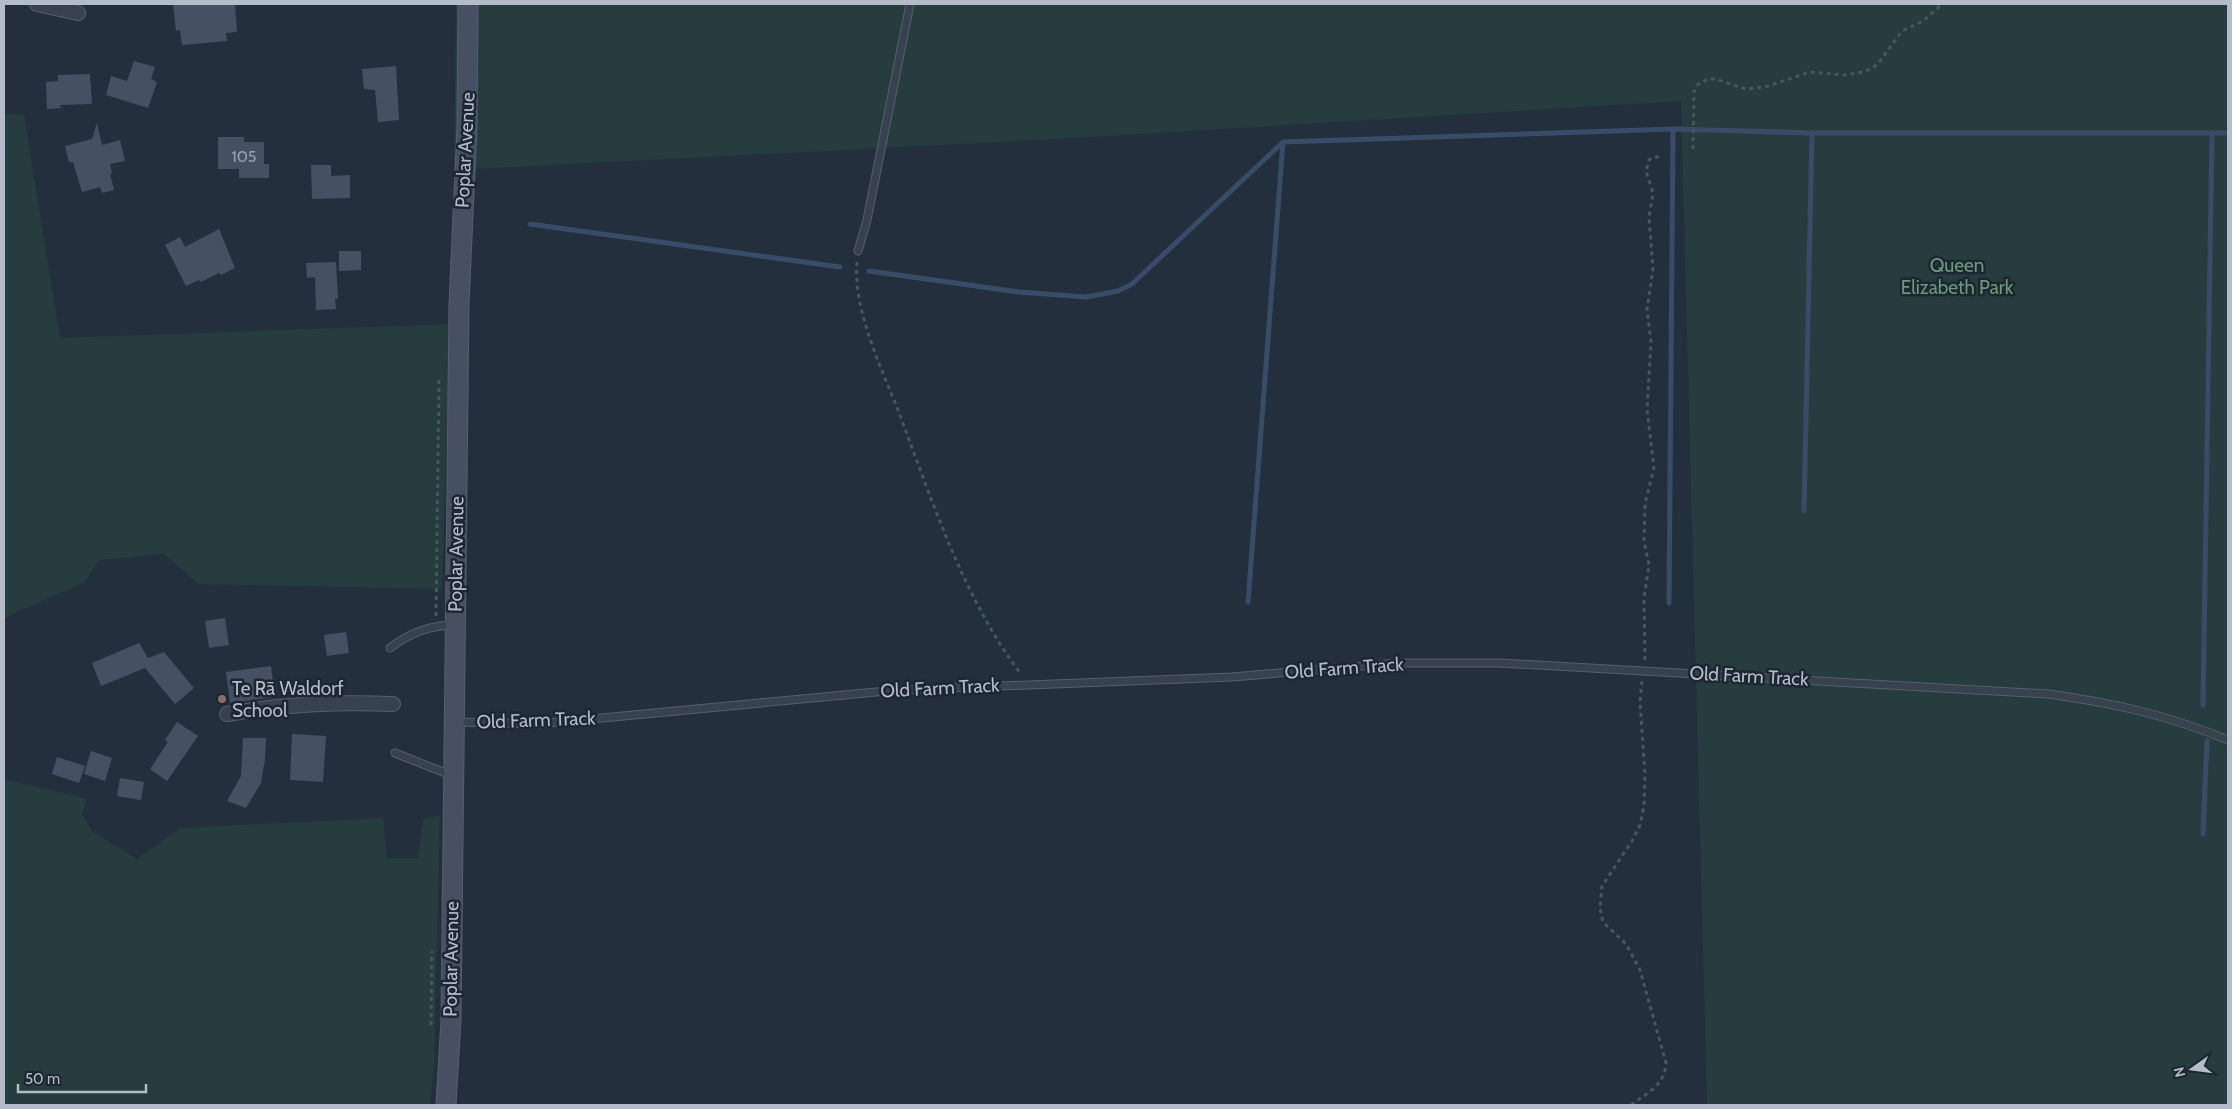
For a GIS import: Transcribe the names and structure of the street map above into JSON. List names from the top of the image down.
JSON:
{
  "streets": {
    "main road": ["Poplar Avenue"],
    "lane": ["Old Farm Track"]
  },
  "crossings": [
    ["Poplar Avenue", "Old Farm Track"]
  ],
  "parks": ["Queen Elizabeth Park"],
  "places": ["Te Rā Waldorf School"],
  "house_numbers": ["105"],
  "scale_bar": "50 m",
  "north": "left"
}
